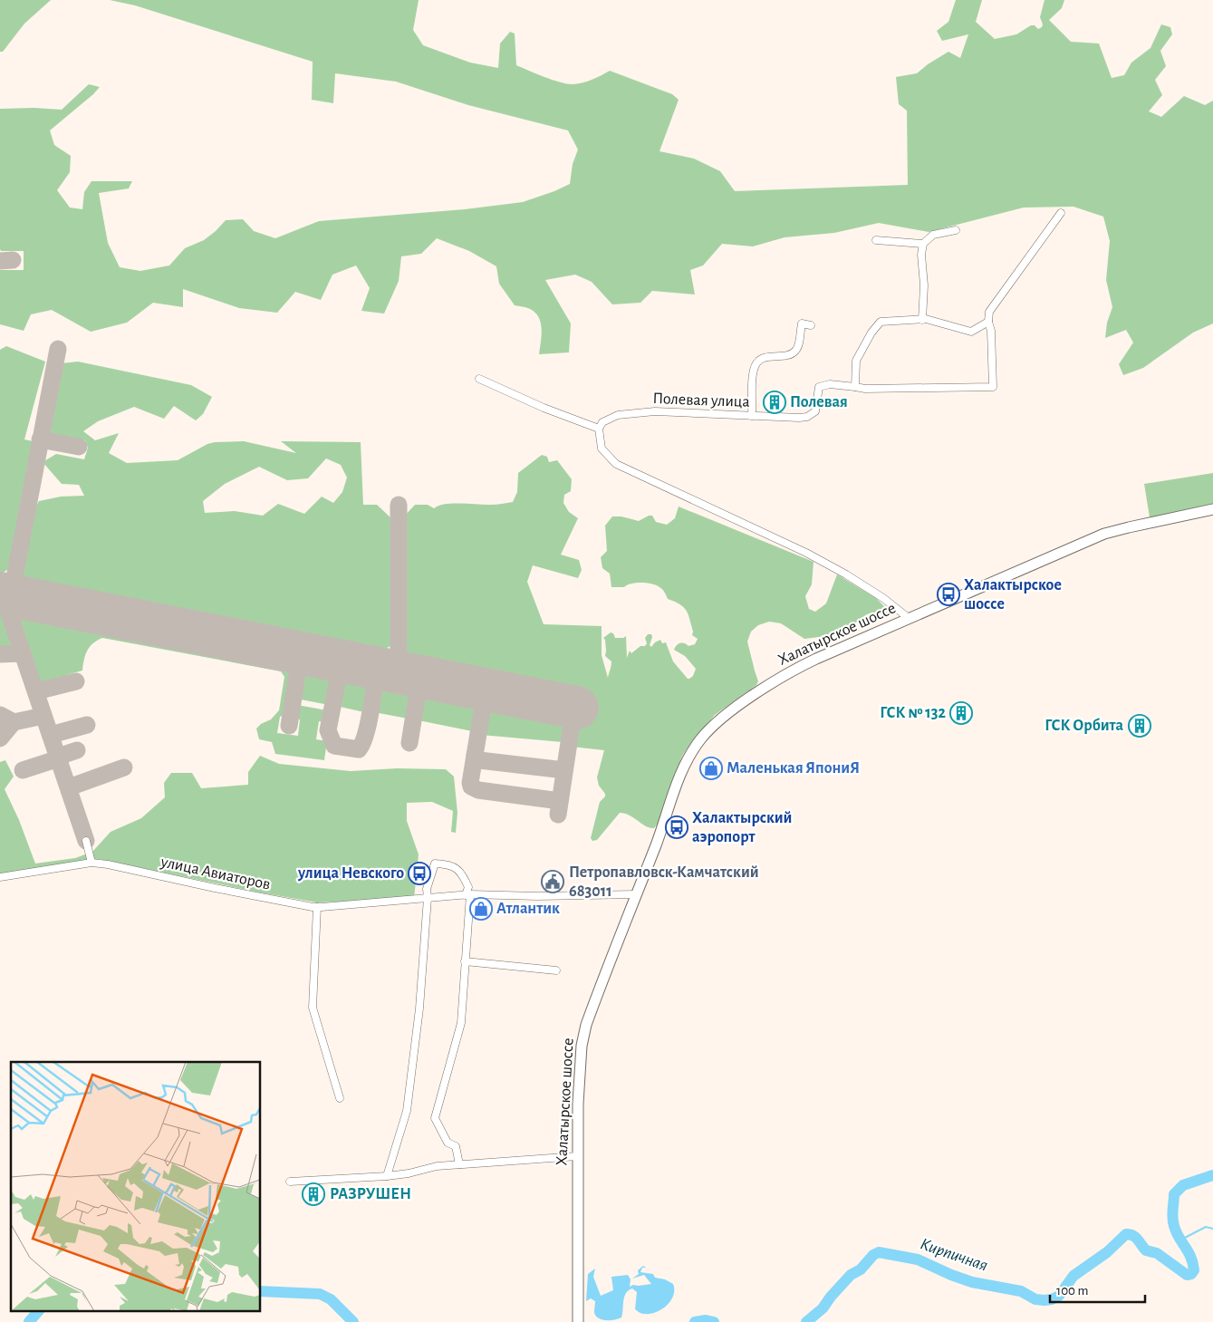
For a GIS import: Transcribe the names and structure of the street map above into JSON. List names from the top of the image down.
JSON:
{
  "streets": {
    "street": ["Полевая улица", "Халатырское шоссе", "улица Авиаторов"]
  },
  "water": ["Кирпичная"],
  "places": {
    "building": [
      "Полевая",
      "ГСК № 132",
      "ГСК Орбита",
      "РАЗРУШЕН"
    ],
    "bus stop": ["Халактырское шоссе", "Халактырский аэропорт", "улица Невского"],
    "shop": ["Маленькая ЯпониЯ", "Атлантик"],
    "public building": ["Петропавловск-Камчатский 683011"]
  },
  "scale_bar": "100 m"
}
